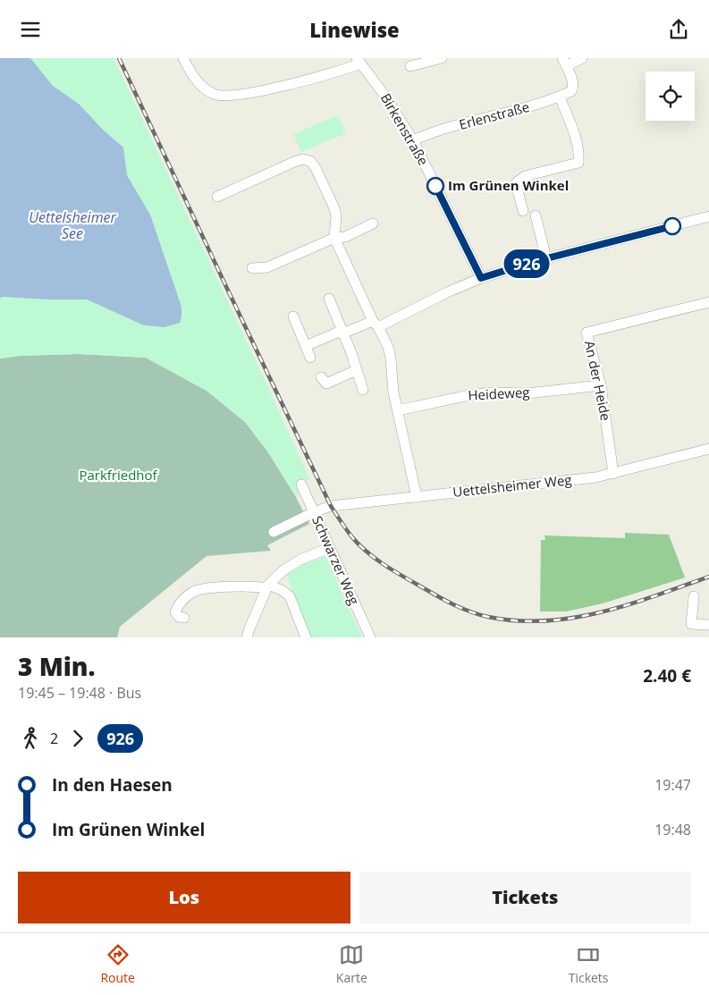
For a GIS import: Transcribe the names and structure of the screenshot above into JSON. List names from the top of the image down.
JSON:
{
  "streets": {
    "street": [
      "Erlenstraße",
      "Birkenstraße",
      "An der Heide",
      "Heideweg",
      "Uettelsheimer Weg",
      "Schwarzer Weg"
    ]
  },
  "crossings": [
    ["Erlenstraße", "Birkenstraße"],
    ["An der Heide", "Heideweg"],
    ["An der Heide", "Uettelsheimer Weg"],
    ["Uettelsheimer Weg", "Schwarzer Weg"]
  ],
  "water": ["Uettelsheimer See"],
  "parks": ["Parkfriedhof"],
  "places": ["Im Grünen Winkel"],
  "lines": ["bus line 926"],
  "page": {
    "header": "Linewise",
    "on_map": "926",
    "heading": ["3 Min.", "19:45 – 19:48 · Bus", "2.40 €"],
    "legs": ["2", "926"],
    "list": [
      {
        "name": "In den Haesen",
        "value": "19:47"
      },
      {
        "name": "Im Grünen Winkel",
        "value": "19:48"
      }
    ],
    "buttons": ["Los", "Tickets"],
    "tabs": ["Route", "Karte", "Tickets"]
  }
}
